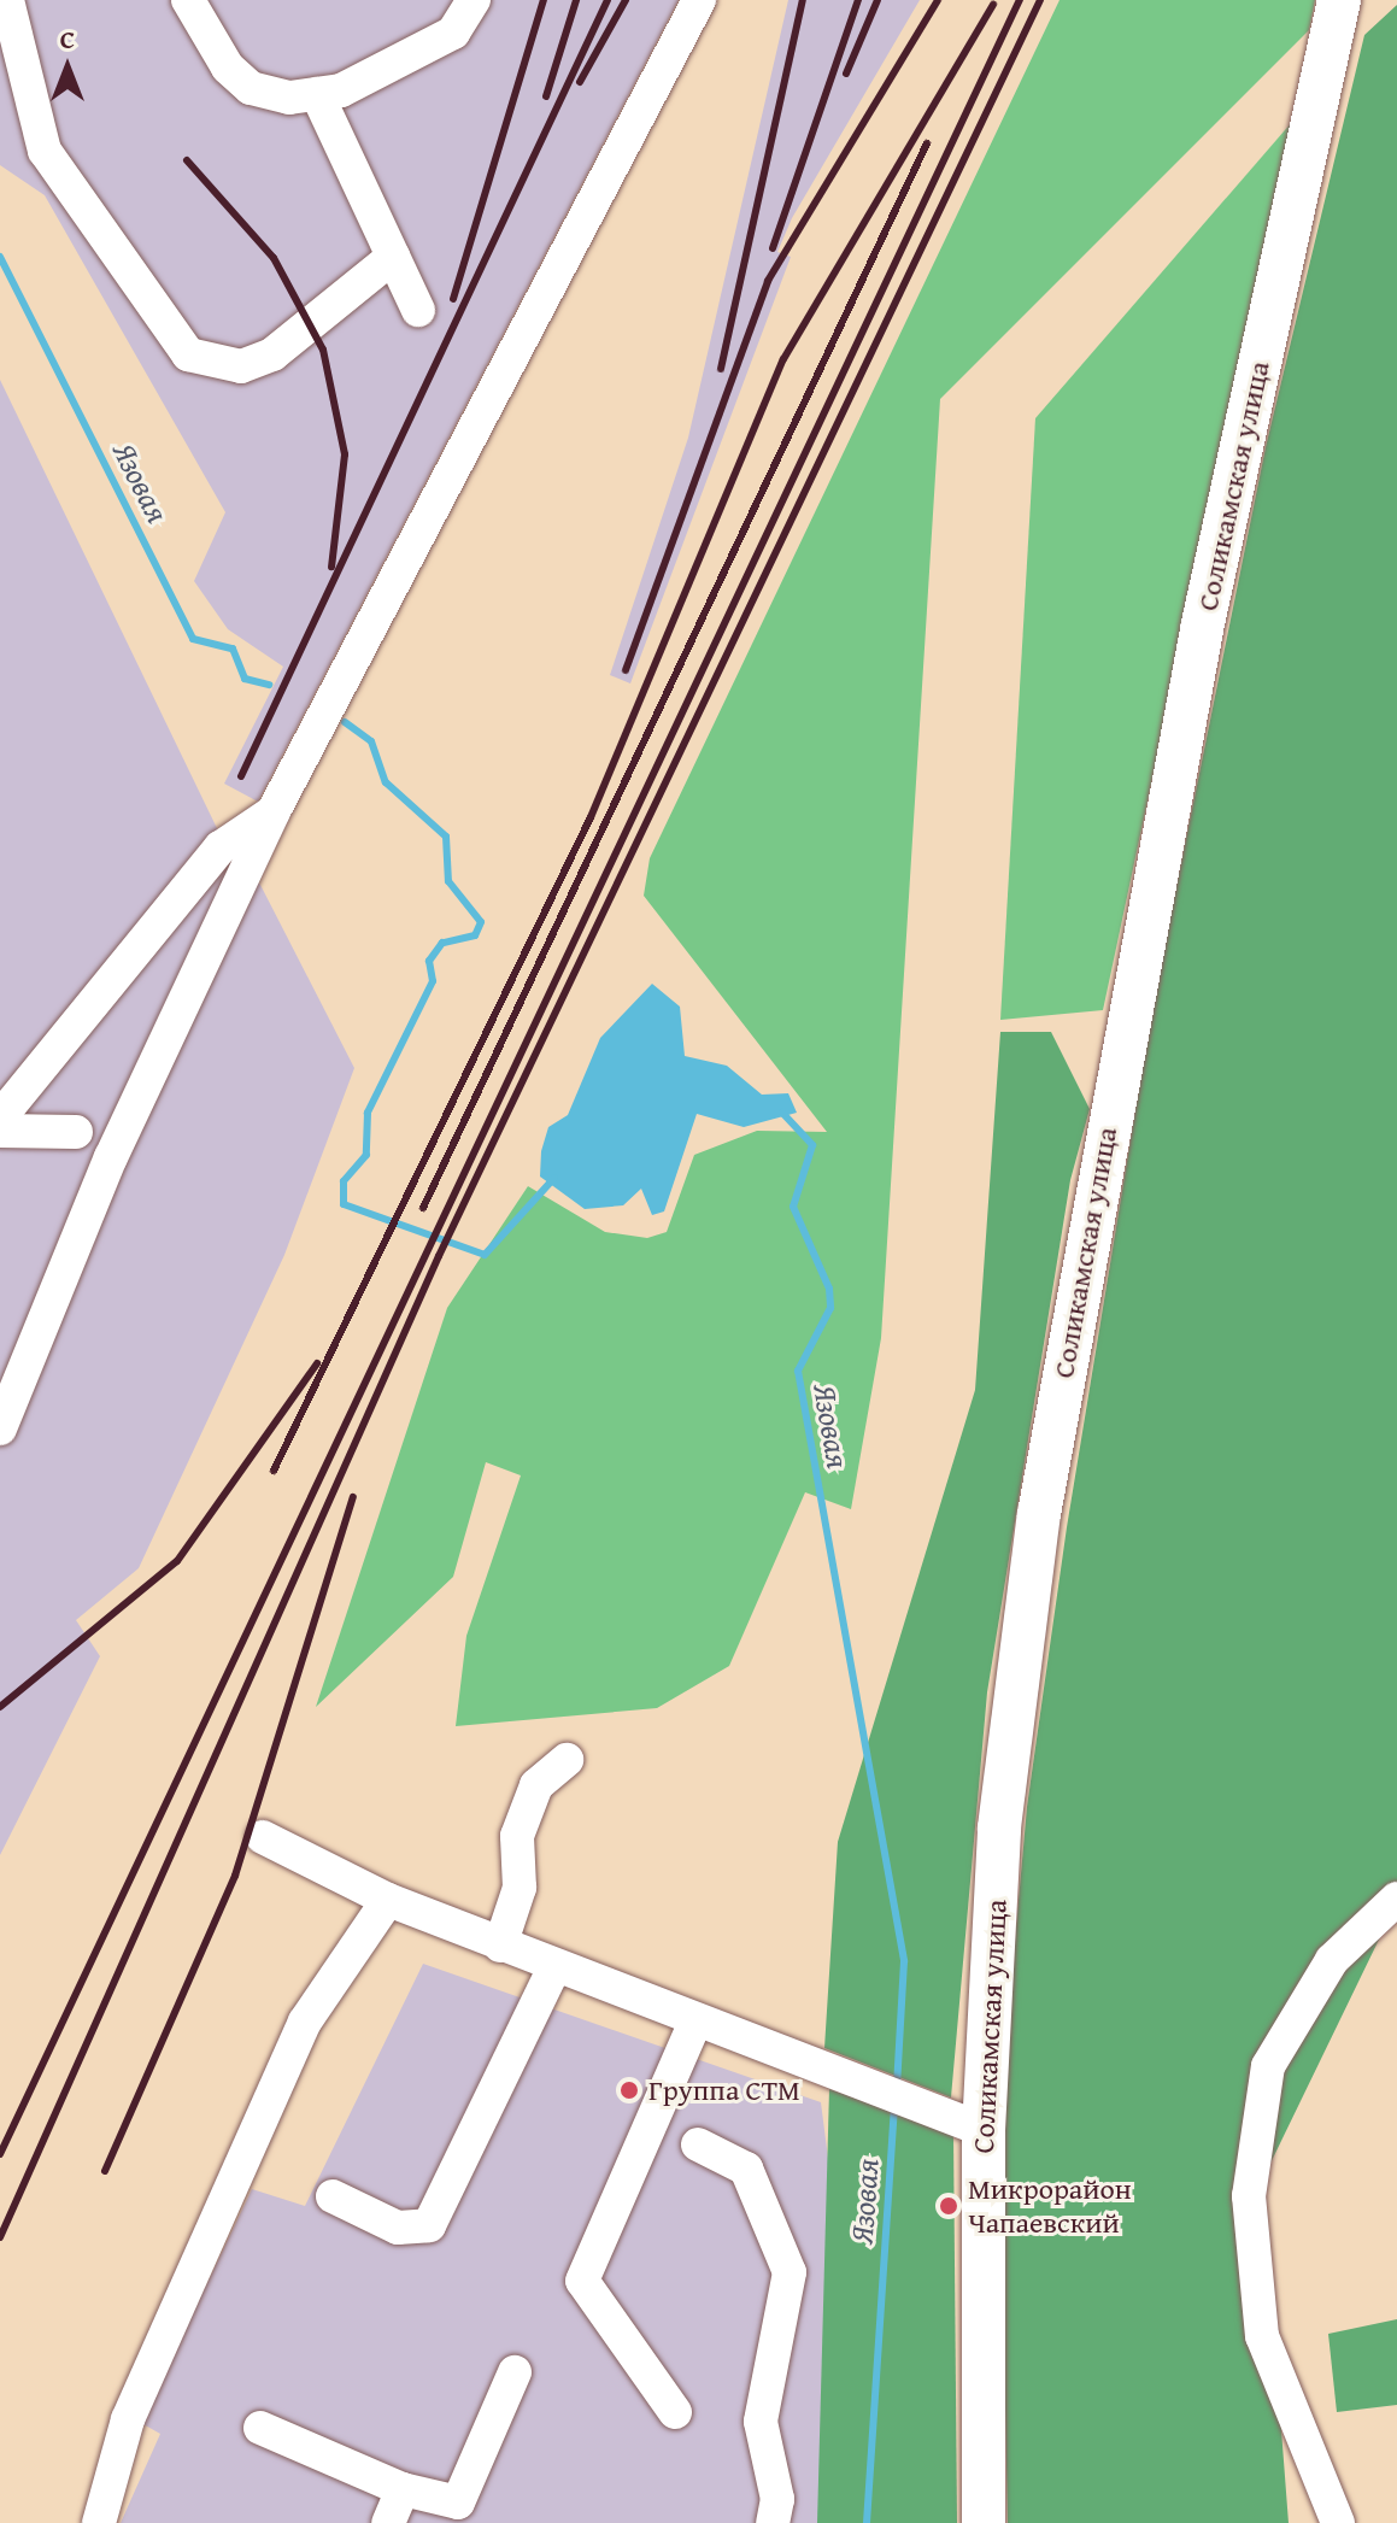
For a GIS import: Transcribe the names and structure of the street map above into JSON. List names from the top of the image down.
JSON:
{
  "streets": {
    "main road": ["Соликамская улица"]
  },
  "water": ["Язовая"],
  "places": ["Группа СТМ", "Микрорайон Чапаевский"],
  "north": "top"
}
